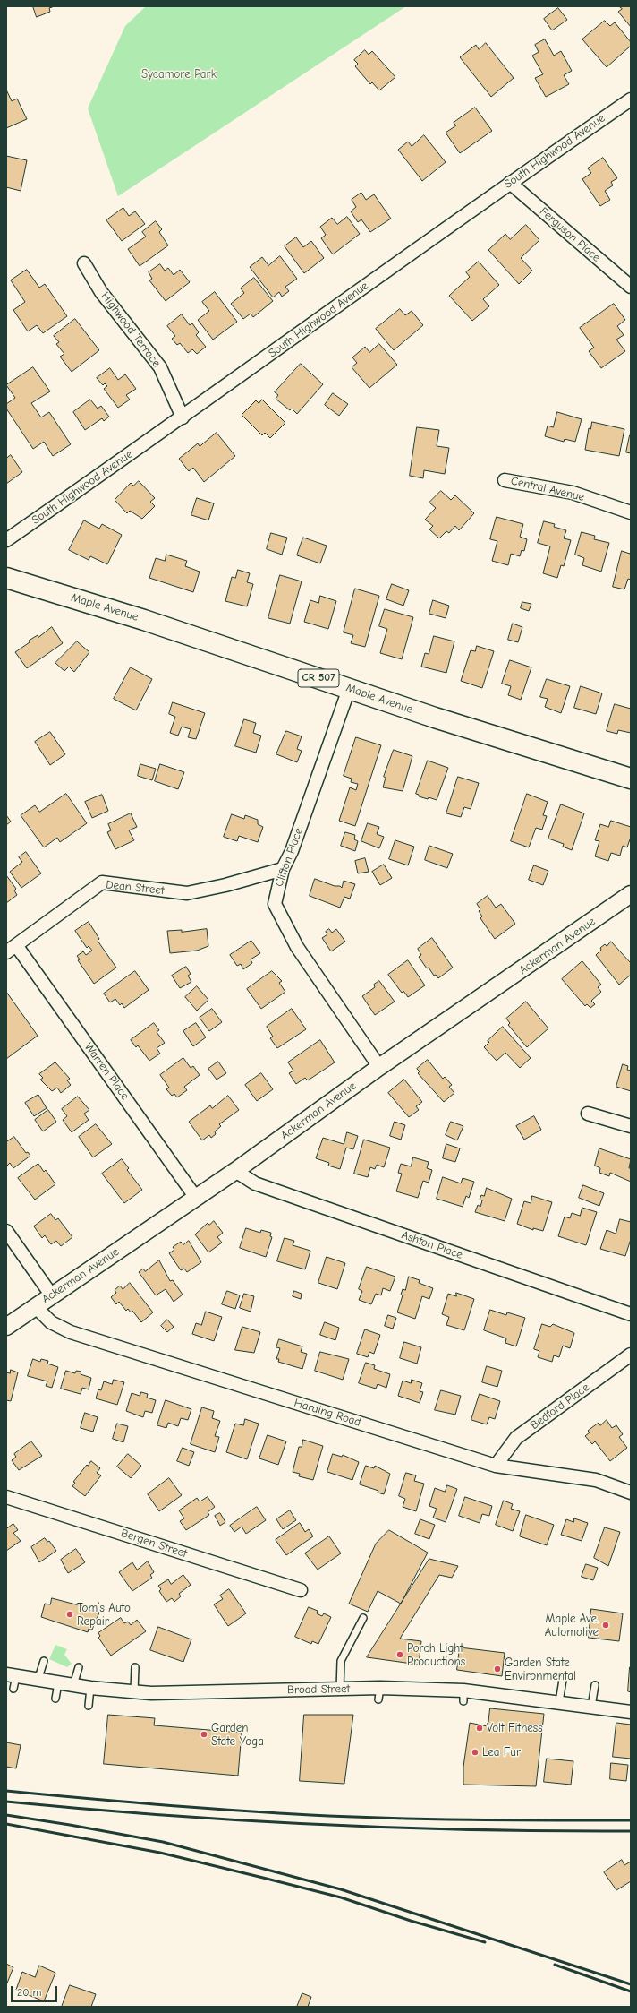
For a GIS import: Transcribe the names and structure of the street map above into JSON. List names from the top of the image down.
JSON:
{
  "streets": {
    "main road": ["Maple Avenue", "CR 507"],
    "street": [
      "South Highwood Avenue",
      "Ferguson Place",
      "Highwood Terrace",
      "Central Avenue",
      "Clifton Place",
      "Dean Street",
      "Ackerman Avenue",
      "Warren Place",
      "Ashton Place",
      "Bedford Place",
      "Harding Road",
      "Bergen Street",
      "Broad Street"
    ]
  },
  "crossings": [
    ["South Highwood Avenue", "Ferguson Place"],
    ["South Highwood Avenue", "Highwood Terrace"],
    ["Maple Avenue", "Clifton Place"],
    ["Clifton Place", "Dean Street"],
    ["Clifton Place", "Ackerman Avenue"],
    ["Dean Street", "Warren Place"],
    ["Ackerman Avenue", "Warren Place"],
    ["Ackerman Avenue", "Ashton Place"],
    ["Ackerman Avenue", "Harding Road"],
    ["Bedford Place", "Harding Road"]
  ],
  "parks": ["Sycamore Park"],
  "places": [
    "Tom’s Auto Repair",
    "Maple Ave. Automotive",
    "Porch Light Productions",
    "Garden State Environmental",
    "Volt Fitness",
    "Garden State Yoga",
    "Lea Fur"
  ],
  "scale_bar": "20 m"
}
